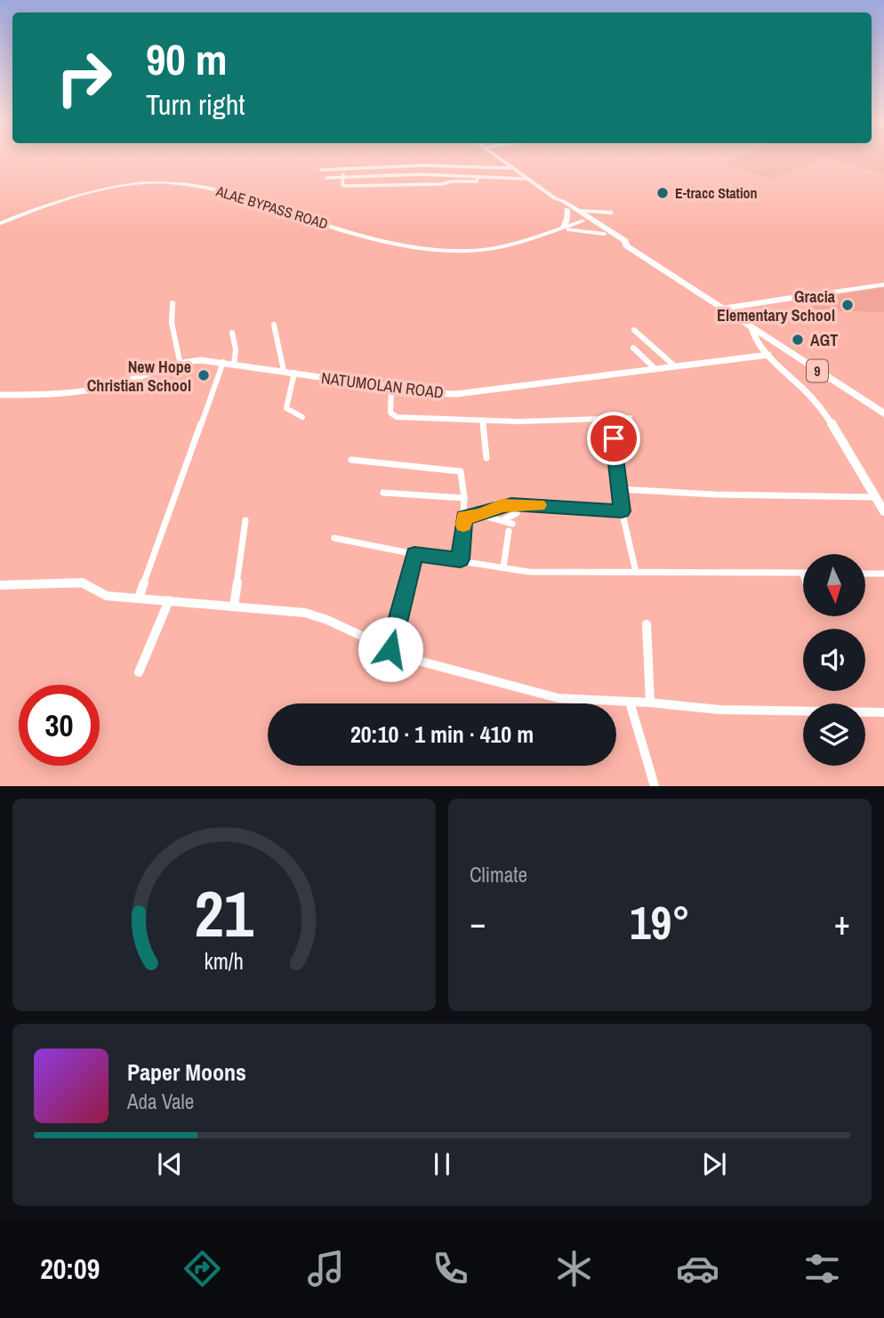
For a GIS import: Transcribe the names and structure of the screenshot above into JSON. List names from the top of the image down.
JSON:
{
  "streets": {
    "highway": ["9"],
    "main road": ["ALAE BYPASS ROAD"],
    "street": ["NATUMOLAN ROAD"]
  },
  "crossings": [
    ["ALAE BYPASS ROAD", "9"]
  ],
  "places": [
    "E-tracc Station",
    "Gracia Elementary School",
    "AGT",
    "New Hope Christian School"
  ],
  "north": "bottom",
  "page": {
    "turn": ["90 m", "Turn right"],
    "limit": "30",
    "trip": "20:10 · 1 min · 410 m",
    "tile": "Climate",
    "heat": ["−", "19°", "+"],
    "song": ["Paper Moons", "Ada Vale"],
    "tabs": "20:09",
    "gauge": ["21", "km/h"]
  }
}
